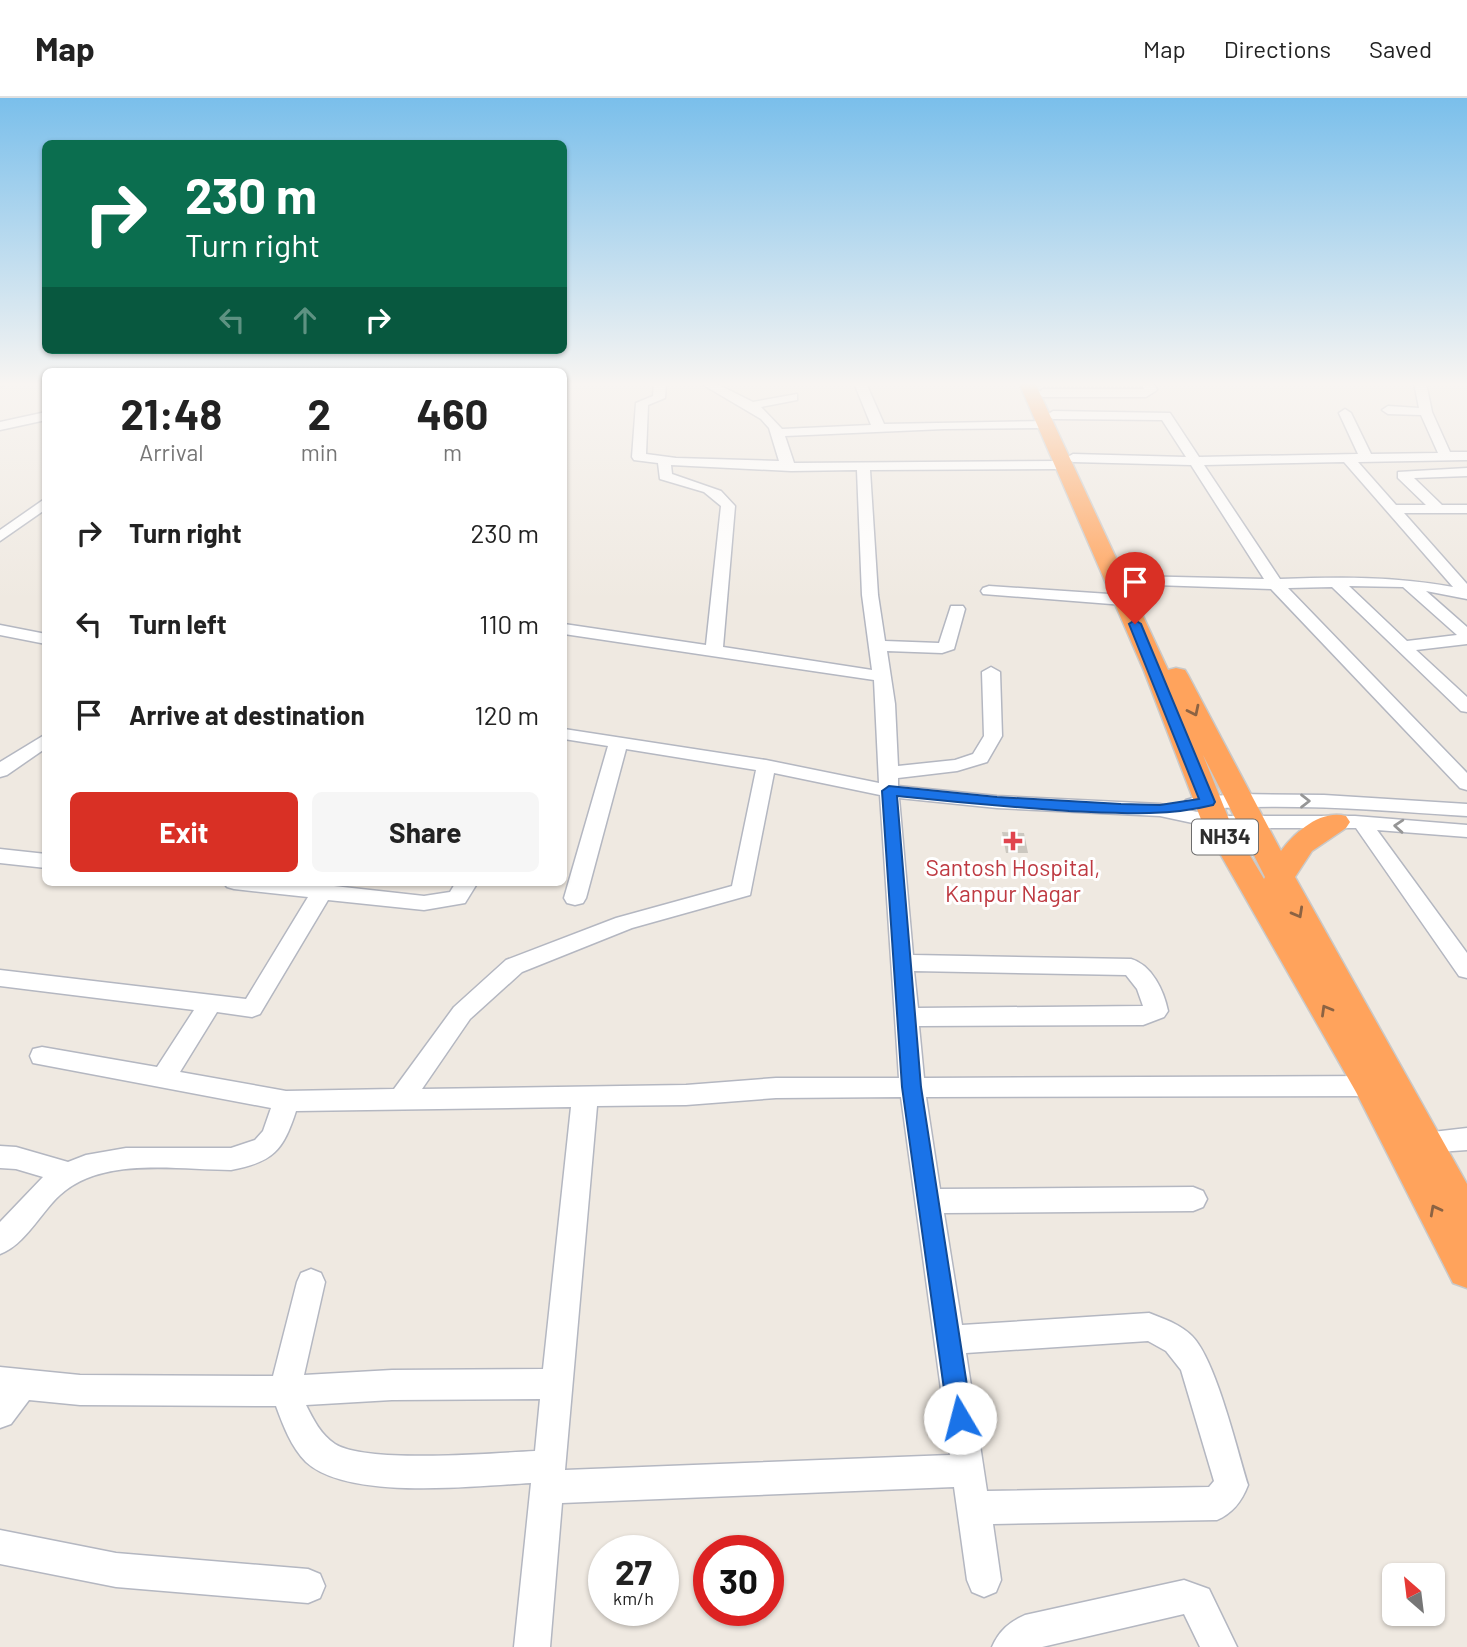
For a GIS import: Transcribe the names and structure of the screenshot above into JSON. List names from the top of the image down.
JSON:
{
  "streets": {
    "highway": ["NH34"]
  },
  "places": {
    "health": ["Santosh Hospital, Kanpur Nagar"]
  },
  "north": "top left",
  "page": {
    "header": "Map",
    "nav": ["Map", "Directions", "Saved"],
    "turn": ["230 m", "Turn right"],
    "eta": [
      "21:48",
      "Arrival",
      "2",
      "min",
      "460",
      "m"
    ],
    "list": [
      {
        "name": "Turn right",
        "value": "230 m"
      },
      {
        "name": "Turn left",
        "value": "110 m"
      },
      {
        "name": "Arrive at destination",
        "value": "120 m"
      }
    ],
    "buttons": ["Exit", "Share"],
    "speed": "27 km/h",
    "limit": "30"
  }
}
